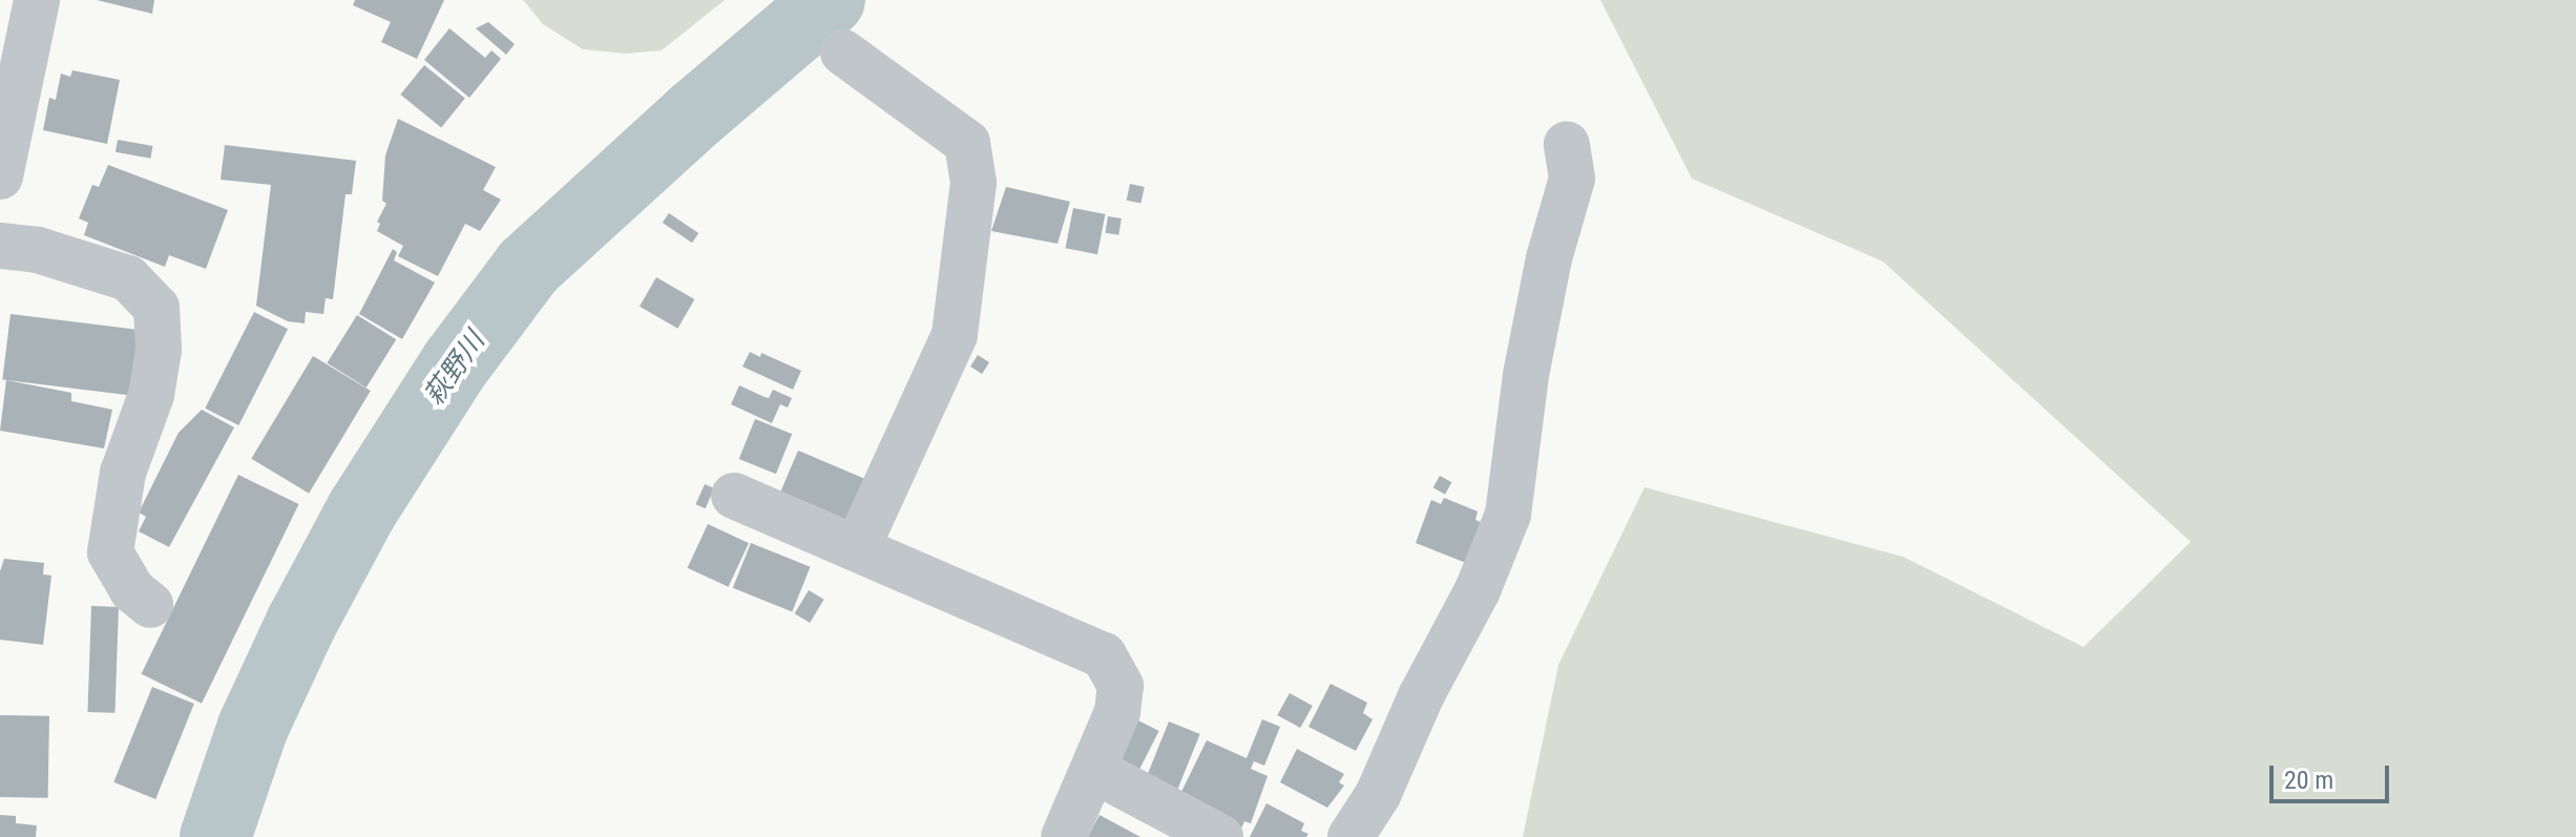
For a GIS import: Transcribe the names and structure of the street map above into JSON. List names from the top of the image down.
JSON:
{
  "water": ["萩野川"],
  "scale_bar": "20 m"
}
